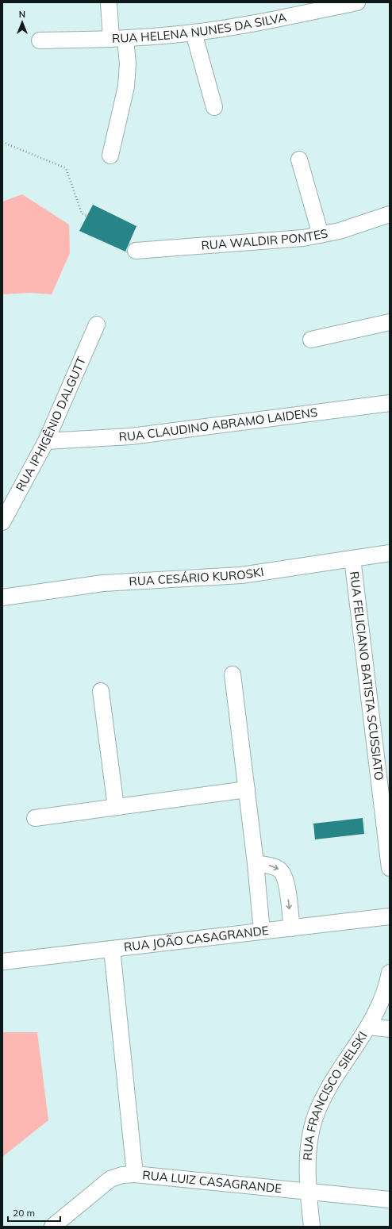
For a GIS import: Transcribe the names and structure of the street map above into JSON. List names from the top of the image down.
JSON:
{
  "streets": {
    "street": [
      "RUA HELENA NUNES DA SILVA",
      "RUA WALDIR PONTES",
      "RUA IPHIGÊNIO DALGUTT",
      "RUA CLAUDINO ABRAMO LAIDENS",
      "RUA CESÁRIO KUROSKI",
      "RUA FELICIANO BATISTA SCUSSIATO",
      "RUA JOÃO CASAGRANDE",
      "RUA FRANCISCO SIELSKI",
      "RUA LUIZ CASAGRANDE"
    ]
  },
  "crossings": [
    ["RUA IPHIGÊNIO DALGUTT", "RUA CLAUDINO ABRAMO LAIDENS"],
    ["RUA CESÁRIO KUROSKI", "RUA FELICIANO BATISTA SCUSSIATO"],
    ["RUA FRANCISCO SIELSKI", "RUA LUIZ CASAGRANDE"]
  ],
  "scale_bar": "20 m",
  "north": "top"
}
